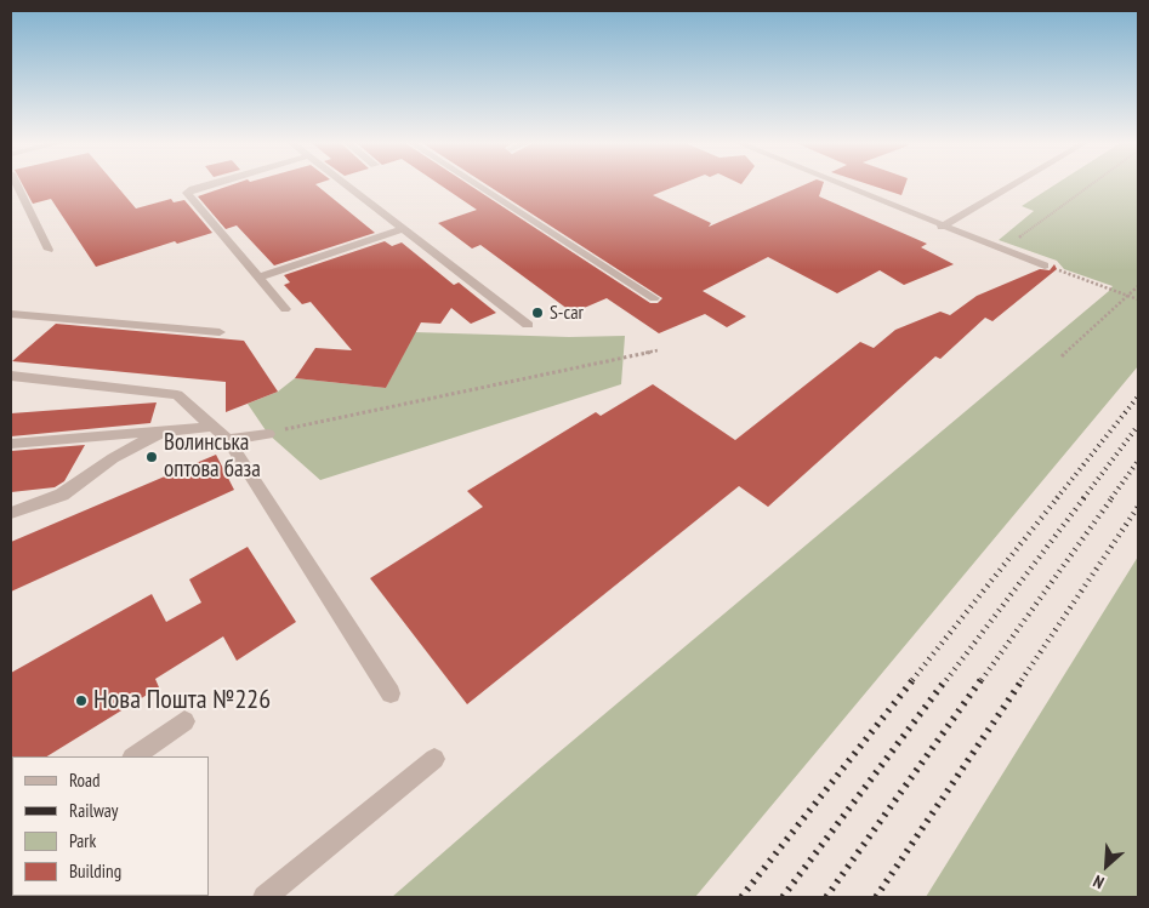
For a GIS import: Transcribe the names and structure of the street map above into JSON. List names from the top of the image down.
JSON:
{
  "places": ["S-car", "Волинська оптова база", "Нова Пошта №226"],
  "legend": [
    "Road",
    "Railway",
    "Park",
    "Building"
  ],
  "north": "bottom left"
}
